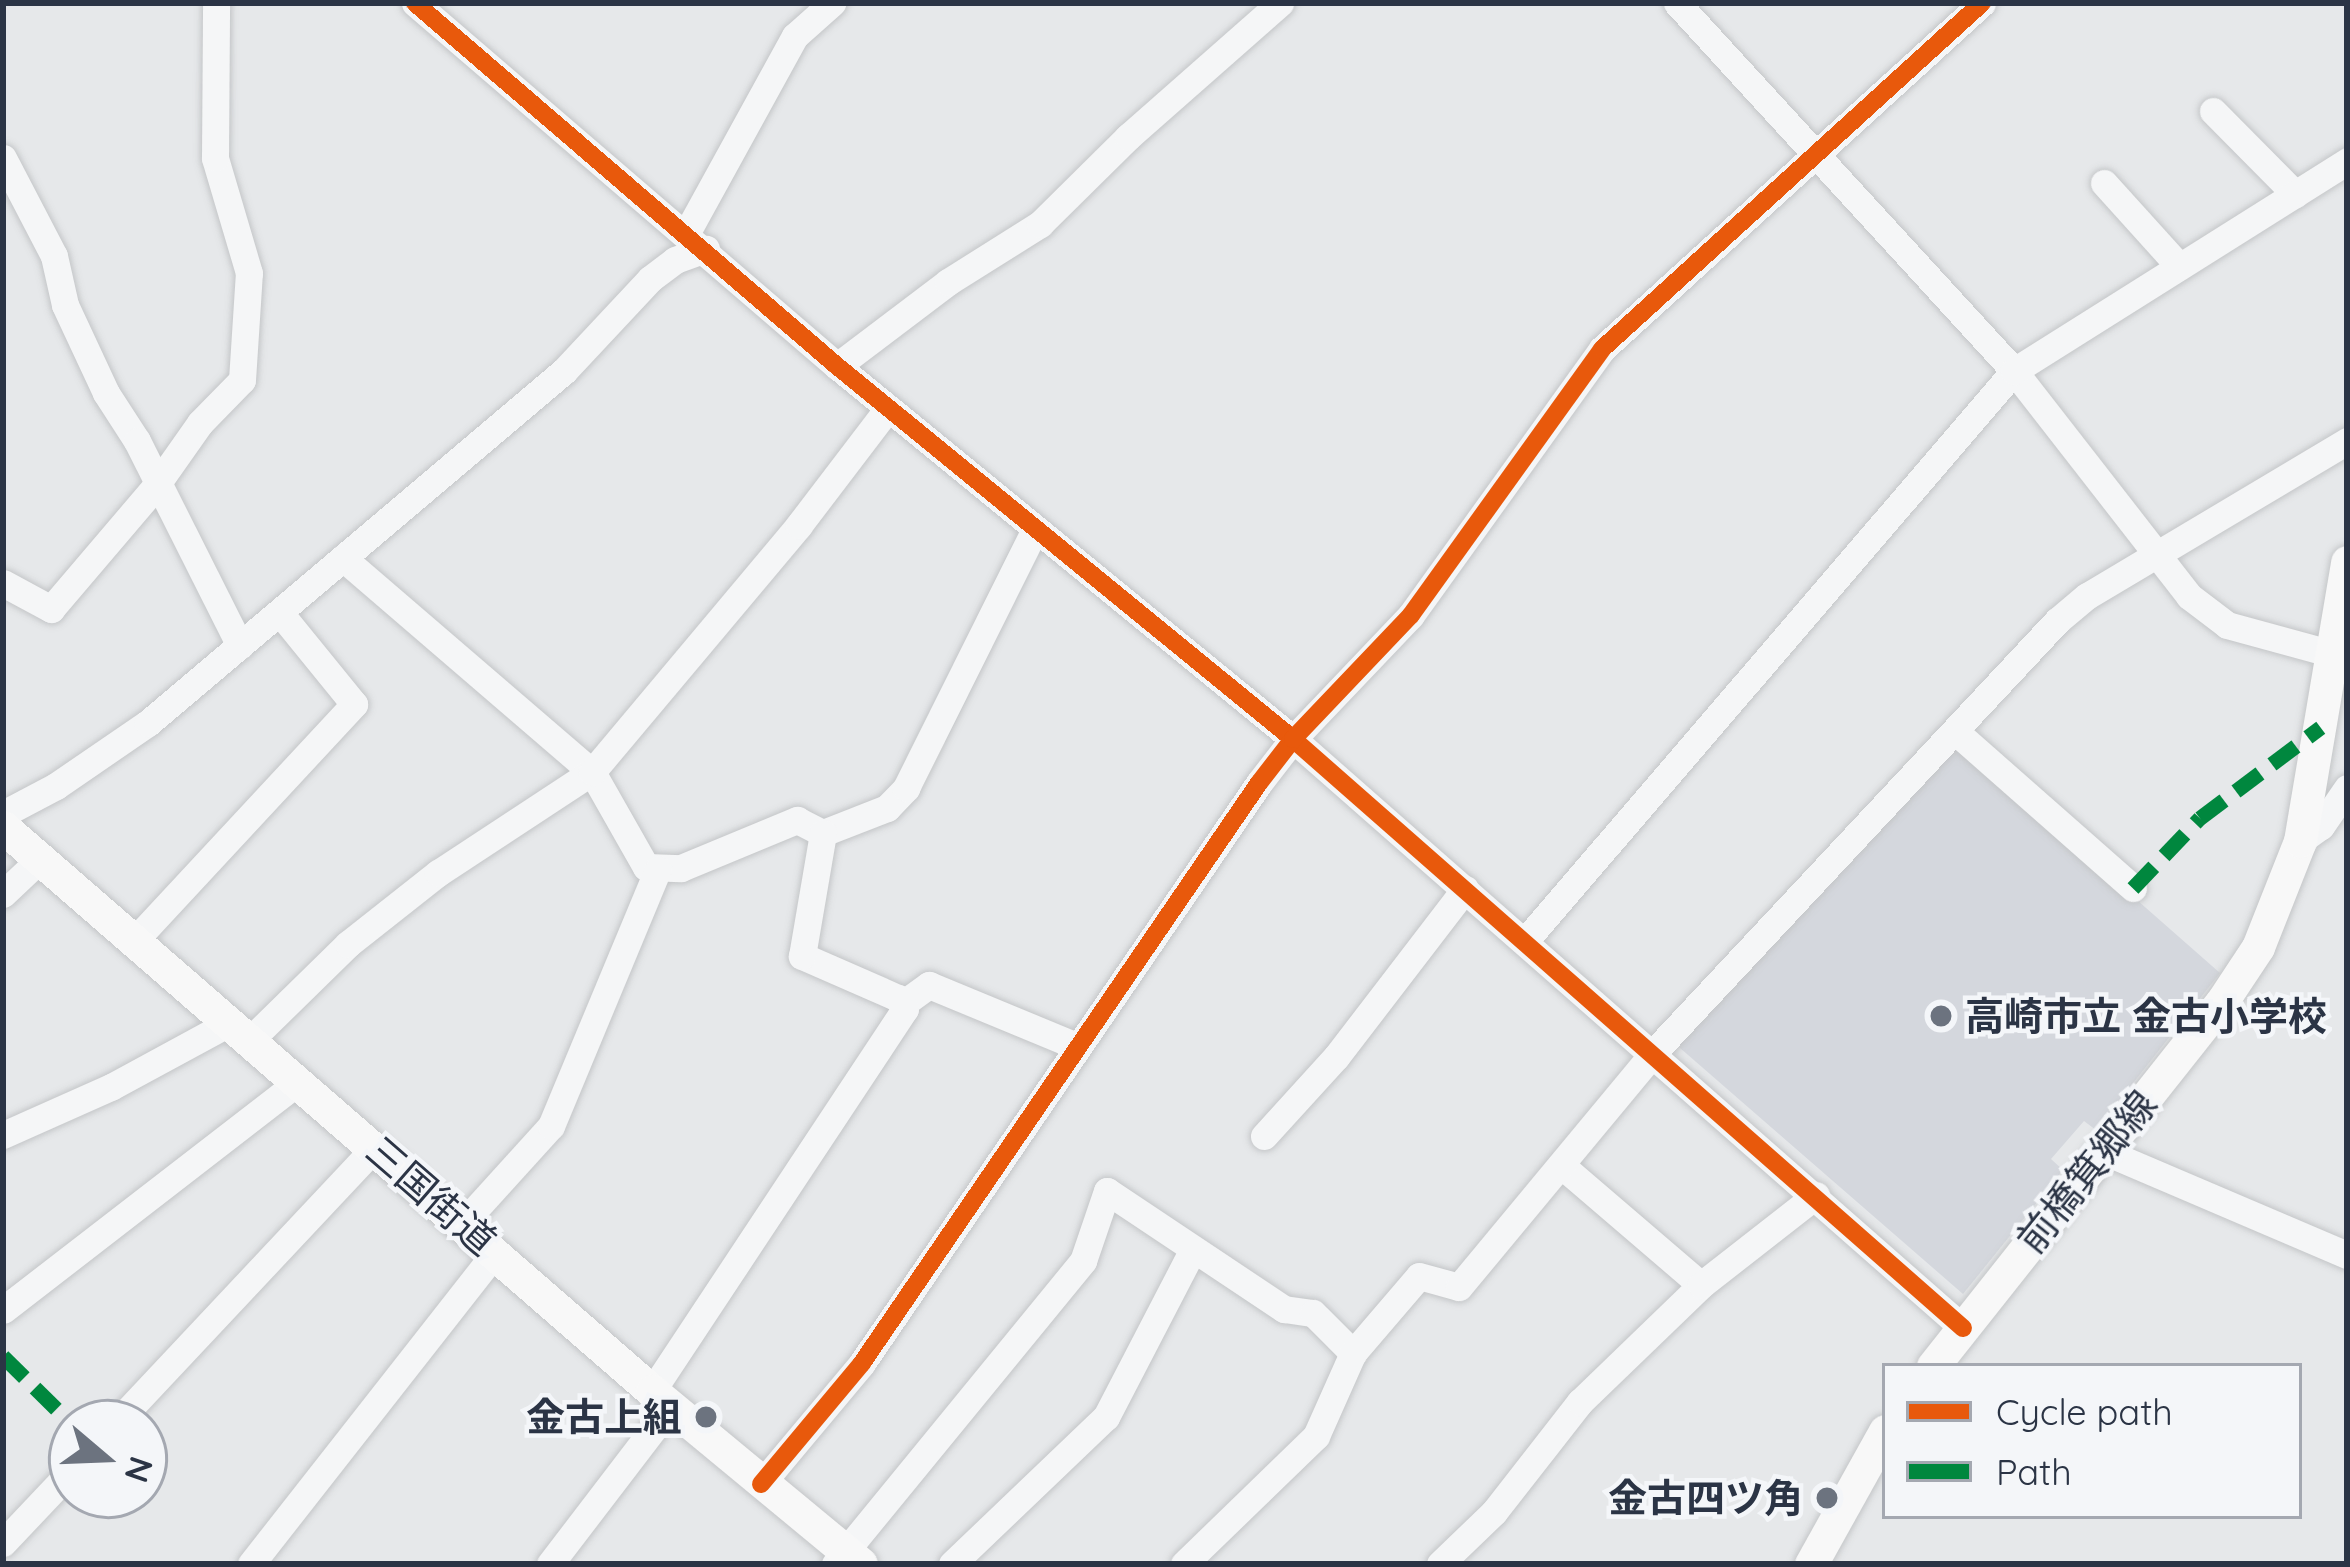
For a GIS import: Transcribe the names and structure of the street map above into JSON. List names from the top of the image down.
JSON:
{
  "streets": {
    "main road": ["前橋箕郷線", "三国街道"]
  },
  "places": ["高崎市立 金古小学校", "金古上組", "金古四ツ角"],
  "legend": ["Cycle path", "Path"],
  "north": "right"
}
